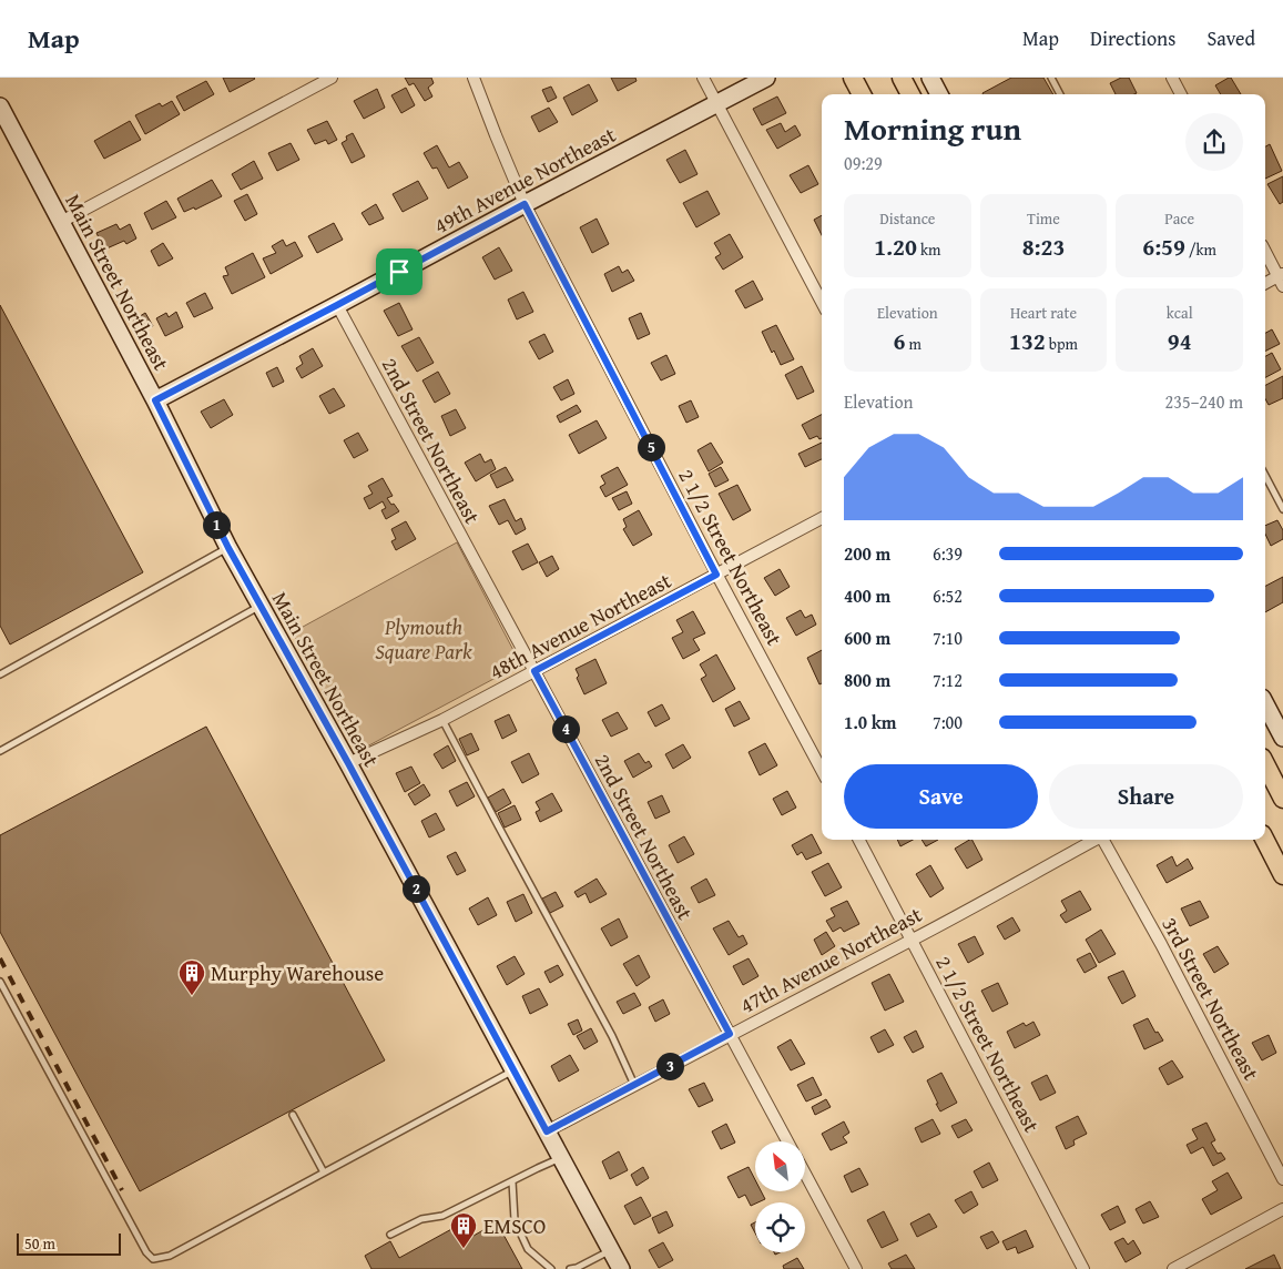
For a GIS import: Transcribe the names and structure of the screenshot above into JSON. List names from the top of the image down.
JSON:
{
  "streets": {
    "street": [
      "49th Avenue Northeast",
      "Main Street Northeast",
      "2nd Street Northeast",
      "2 1/2 Street Northeast",
      "48th Avenue Northeast",
      "47th Avenue Northeast",
      "3rd Street Northeast"
    ]
  },
  "crossings": [
    ["49th Avenue Northeast", "Main Street Northeast"],
    ["49th Avenue Northeast", "2nd Street Northeast"],
    ["49th Avenue Northeast", "2 1/2 Street Northeast"],
    ["Main Street Northeast", "48th Avenue Northeast"],
    ["Main Street Northeast", "47th Avenue Northeast"],
    ["2nd Street Northeast", "48th Avenue Northeast"],
    ["2nd Street Northeast", "47th Avenue Northeast"],
    ["2 1/2 Street Northeast", "48th Avenue Northeast"],
    ["2 1/2 Street Northeast", "47th Avenue Northeast"]
  ],
  "parks": ["Plymouth Square Park"],
  "places": {
    "building": ["Murphy Warehouse", "EMSCO"]
  },
  "scale_bar": "50 m",
  "north": "top left",
  "page": {
    "header": "Map",
    "nav": ["Map", "Directions", "Saved"],
    "heading": ["Morning run", "09:29"],
    "stats": [
      ["Distance", "1.20 km"],
      ["Time", "8:23"],
      ["Pace", "6:59 /km"],
      ["Elevation", "6 m"],
      ["Heart rate", "132 bpm"],
      ["kcal", "94"]
    ],
    "chart": ["Elevation", "235–240 m"],
    "pins": [
      "5",
      "1",
      "4",
      "2",
      "3"
    ],
    "list": [
      {
        "name": "200 m",
        "note": "6:39"
      },
      {
        "name": "400 m",
        "note": "6:52"
      },
      {
        "name": "600 m",
        "note": "7:10"
      },
      {
        "name": "800 m",
        "note": "7:12"
      },
      {
        "name": "1.0 km",
        "note": "7:00"
      }
    ],
    "buttons": ["Save", "Share"],
    "scale": "50 m"
  }
}
